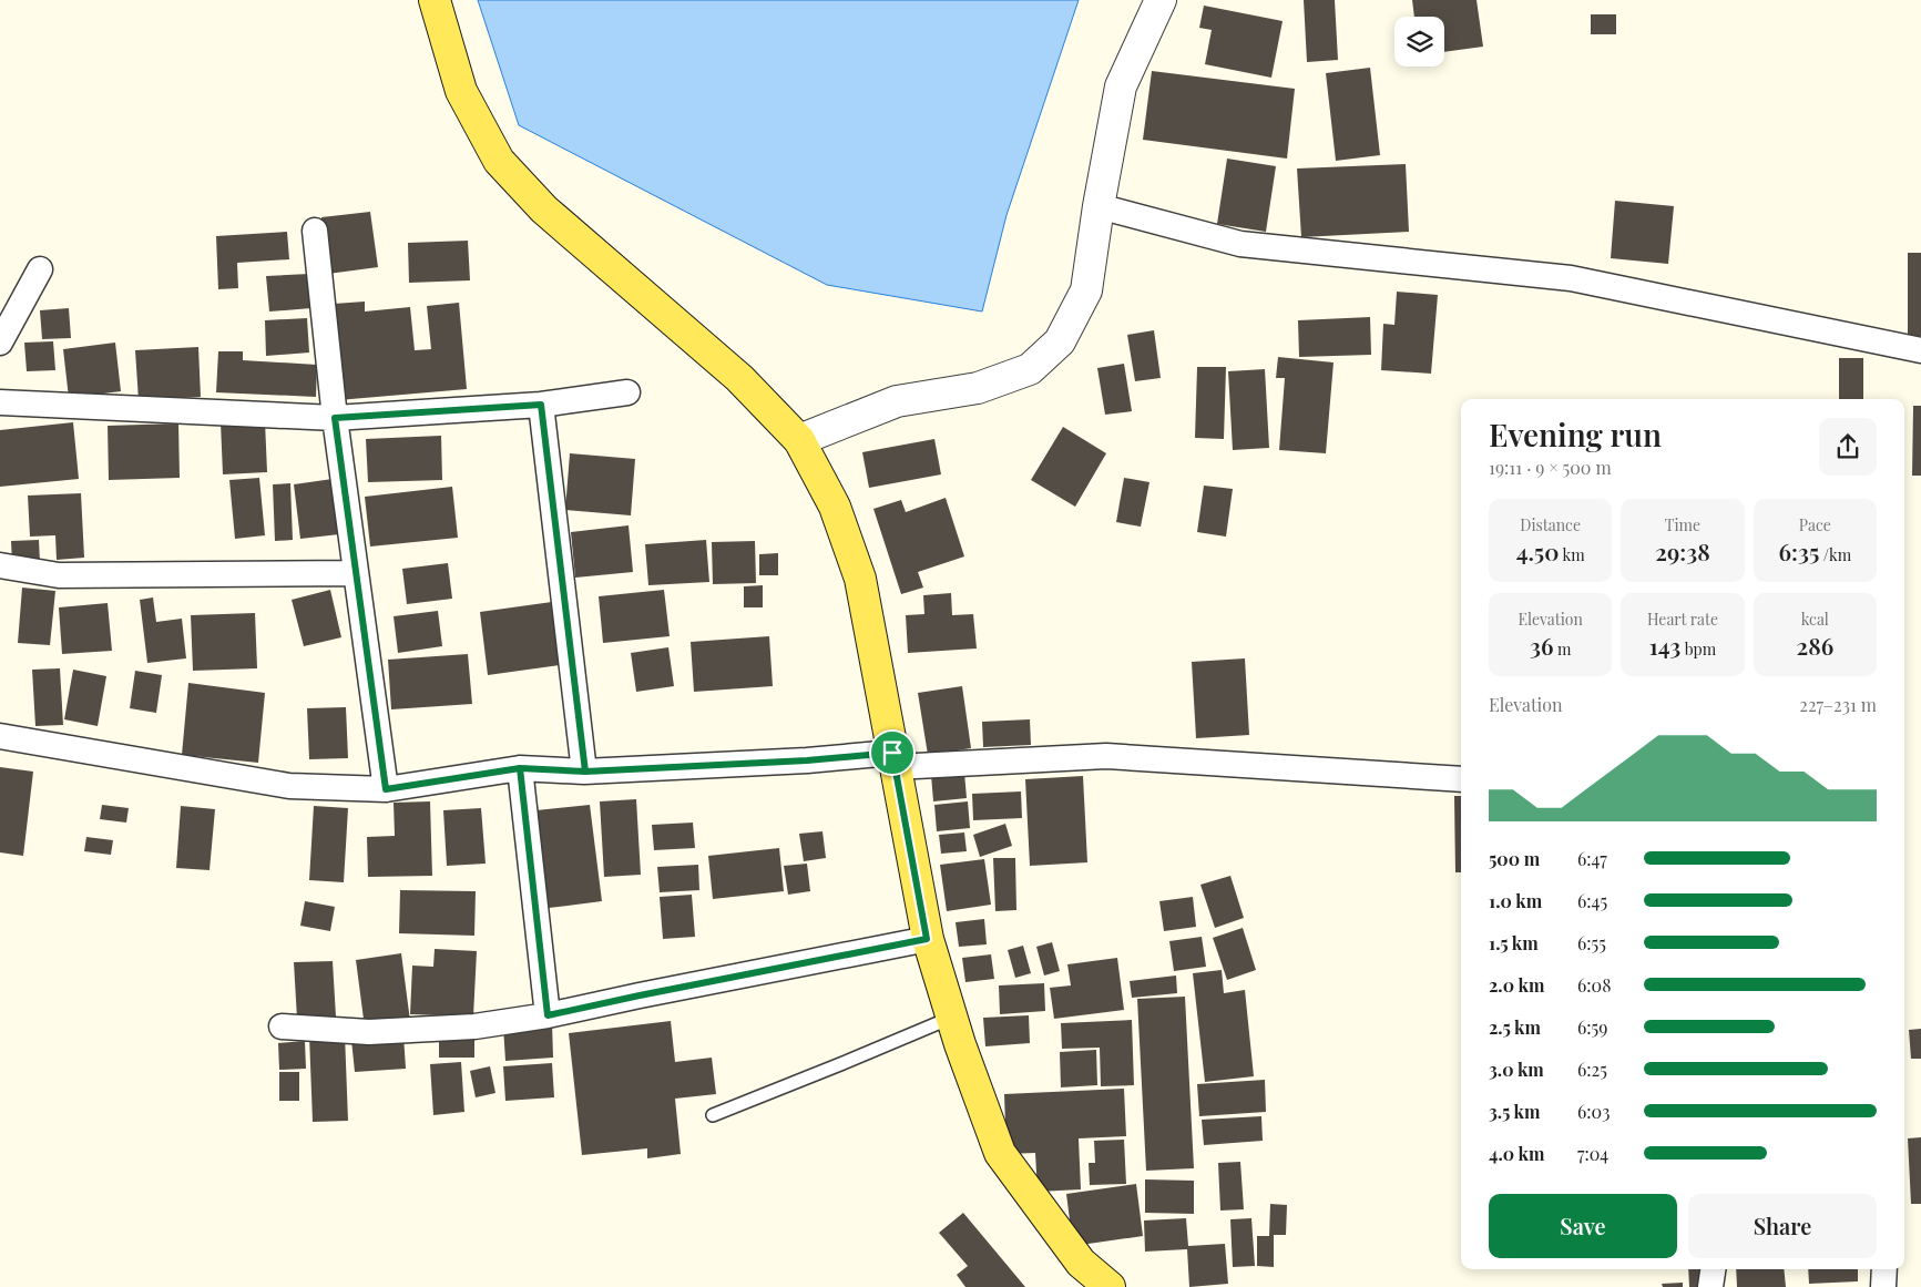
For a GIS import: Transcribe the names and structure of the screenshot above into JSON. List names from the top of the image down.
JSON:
{
  "page": {
    "heading": ["Evening run", "19:11 · 9 × 500 m"],
    "stats": [
      ["Distance", "4.50 km"],
      ["Time", "29:38"],
      ["Pace", "6:35 /km"],
      ["Elevation", "36 m"],
      ["Heart rate", "143 bpm"],
      ["kcal", "286"]
    ],
    "chart": ["Elevation", "227–231 m"],
    "list": [
      {
        "name": "500 m",
        "note": "6:47"
      },
      {
        "name": "1.0 km",
        "note": "6:45"
      },
      {
        "name": "1.5 km",
        "note": "6:55"
      },
      {
        "name": "2.0 km",
        "note": "6:08"
      },
      {
        "name": "2.5 km",
        "note": "6:59"
      },
      {
        "name": "3.0 km",
        "note": "6:25"
      },
      {
        "name": "3.5 km",
        "note": "6:03"
      },
      {
        "name": "4.0 km",
        "note": "7:04"
      }
    ],
    "buttons": ["Save", "Share"]
  }
}
